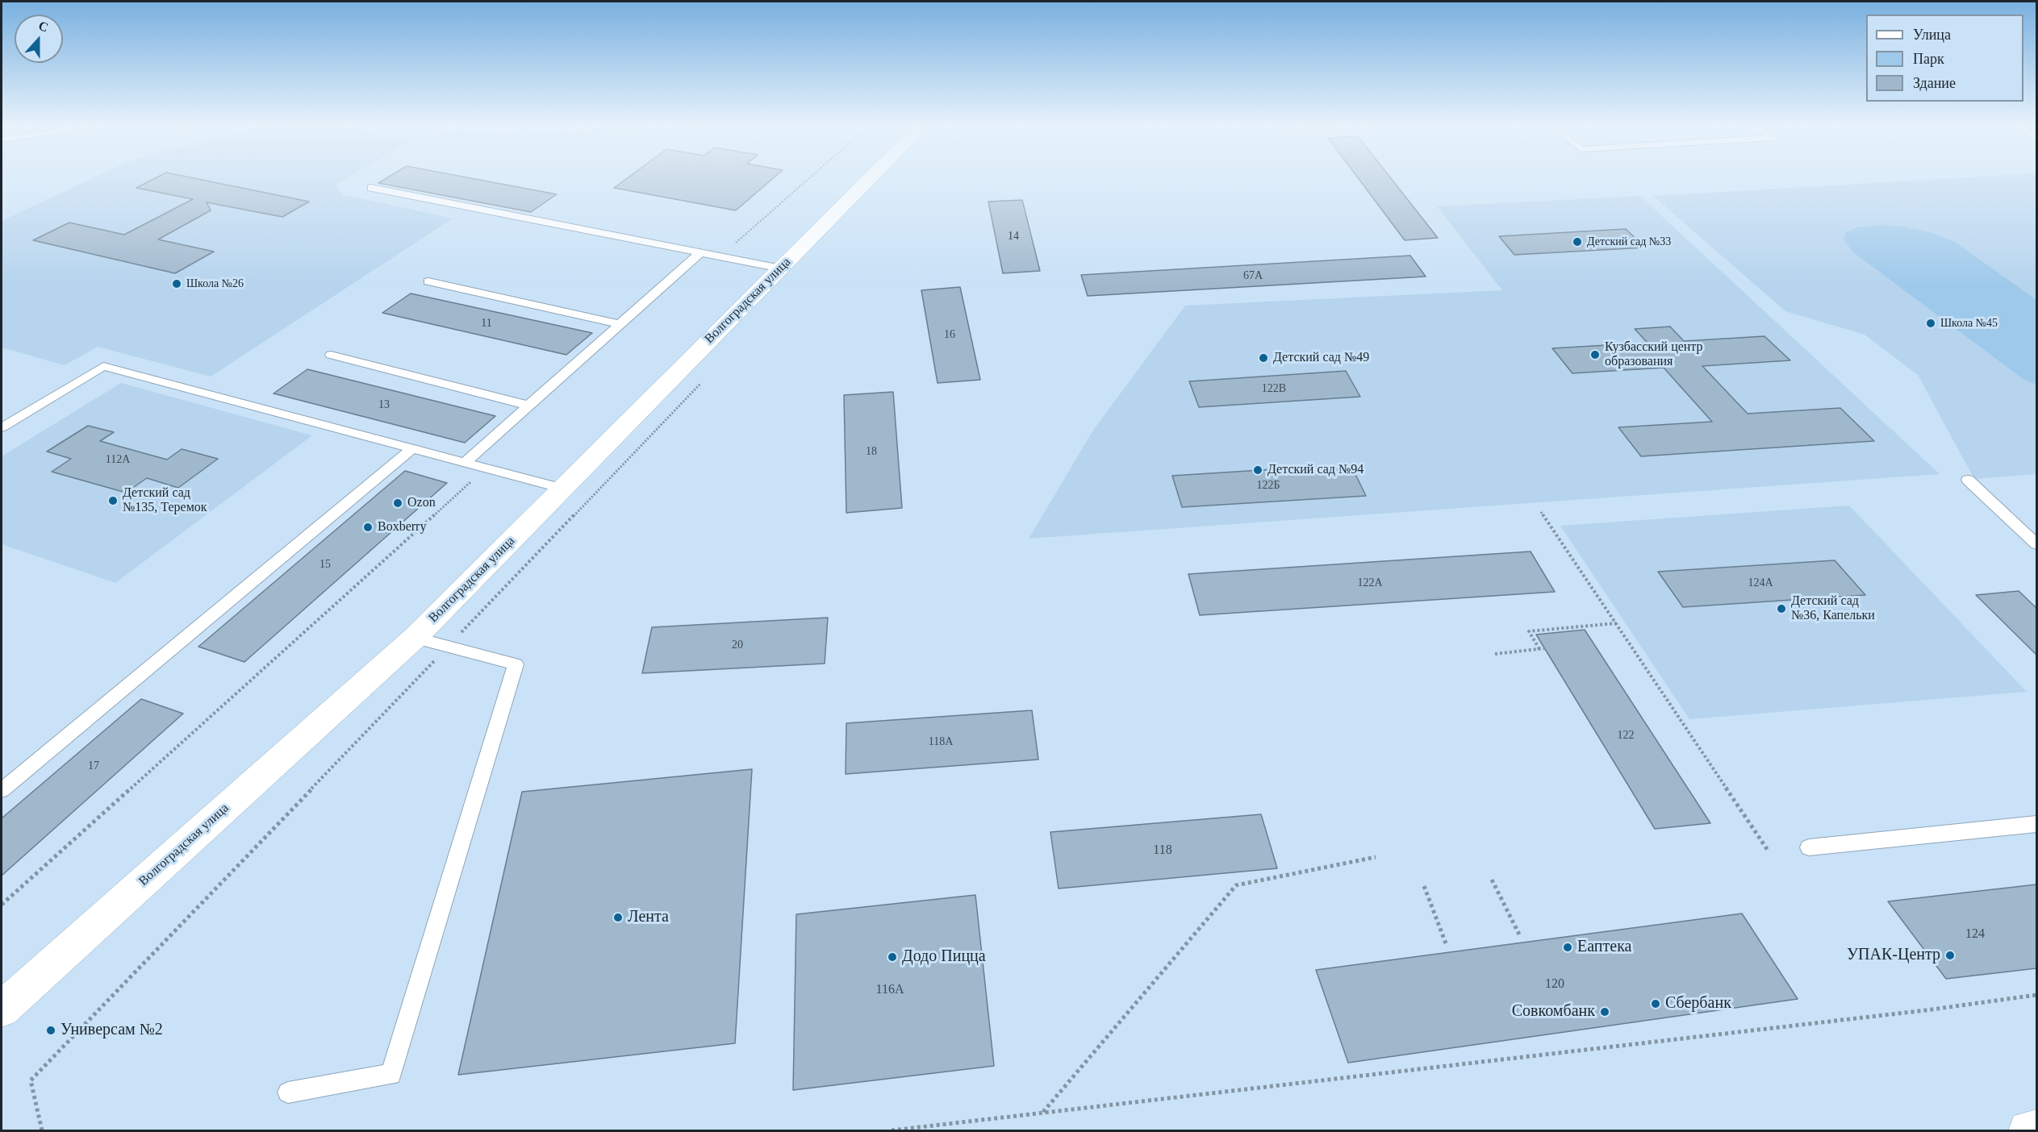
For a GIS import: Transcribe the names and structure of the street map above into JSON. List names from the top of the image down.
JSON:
{
  "streets": {
    "main road": ["Волгоградская улица"]
  },
  "places": [
    "Детский сад №33",
    "Школа №26",
    "Школа №45",
    "Кузбасский центр образования",
    "Детский сад №49",
    "Детский сад №94",
    "Детский сад №135, Теремок",
    "Ozon",
    "Boxberry",
    "Детский сад №36, Капельки",
    "Лента",
    "Еаптека",
    "УПАК-Центр",
    "Додо Пицца",
    "Сбербанк",
    "Совкомбанк",
    "Универсам №2"
  ],
  "house_numbers": [
    "14",
    "67А",
    "11",
    "16",
    "122В",
    "13",
    "18",
    "112А",
    "122Б",
    "15",
    "122А",
    "124А",
    "20",
    "122",
    "118А",
    "17",
    "118",
    "124",
    "120",
    "116А"
  ],
  "legend": ["Улица", "Парк", "Здание"],
  "north": "top"
}
